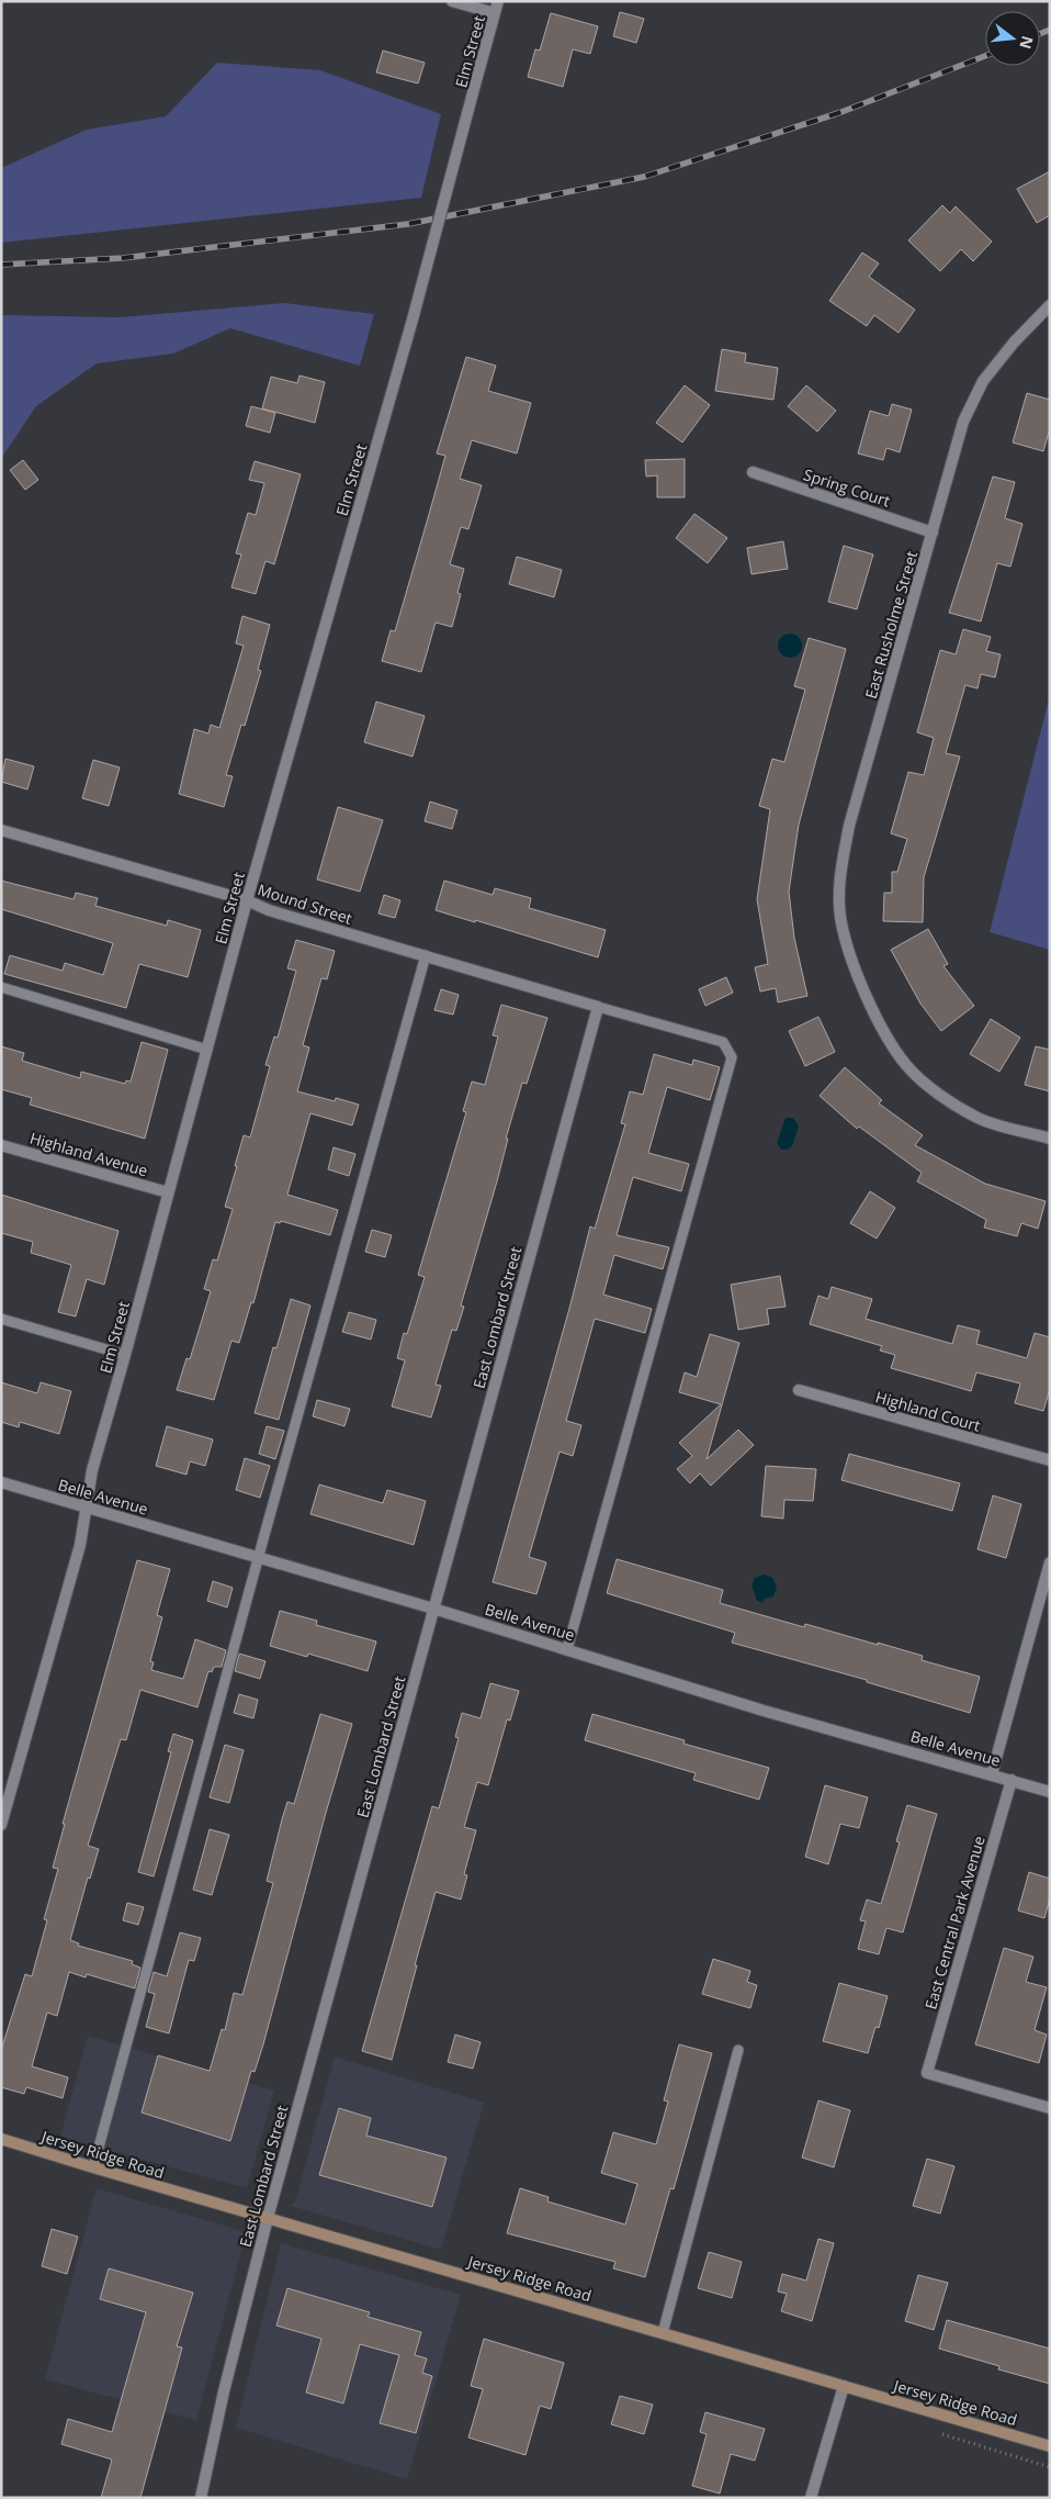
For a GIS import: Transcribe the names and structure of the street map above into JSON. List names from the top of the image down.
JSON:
{
  "streets": {
    "street": [
      "Elm Street",
      "Spring Court",
      "East Rusholme Street",
      "Mound Street",
      "Highland Avenue",
      "East Lombard Street",
      "Highland Court",
      "Belle Avenue",
      "East Central Park Avenue",
      "Jersey Ridge Road"
    ]
  },
  "crossings": [
    ["Elm Street", "Mound Street"],
    ["Elm Street", "Highland Avenue"],
    ["Elm Street", "Belle Avenue"],
    ["Spring Court", "East Rusholme Street"],
    ["Mound Street", "East Lombard Street"],
    ["East Lombard Street", "Belle Avenue"],
    ["East Lombard Street", "Jersey Ridge Road"],
    ["Belle Avenue", "East Central Park Avenue"]
  ],
  "north": "right"
}
